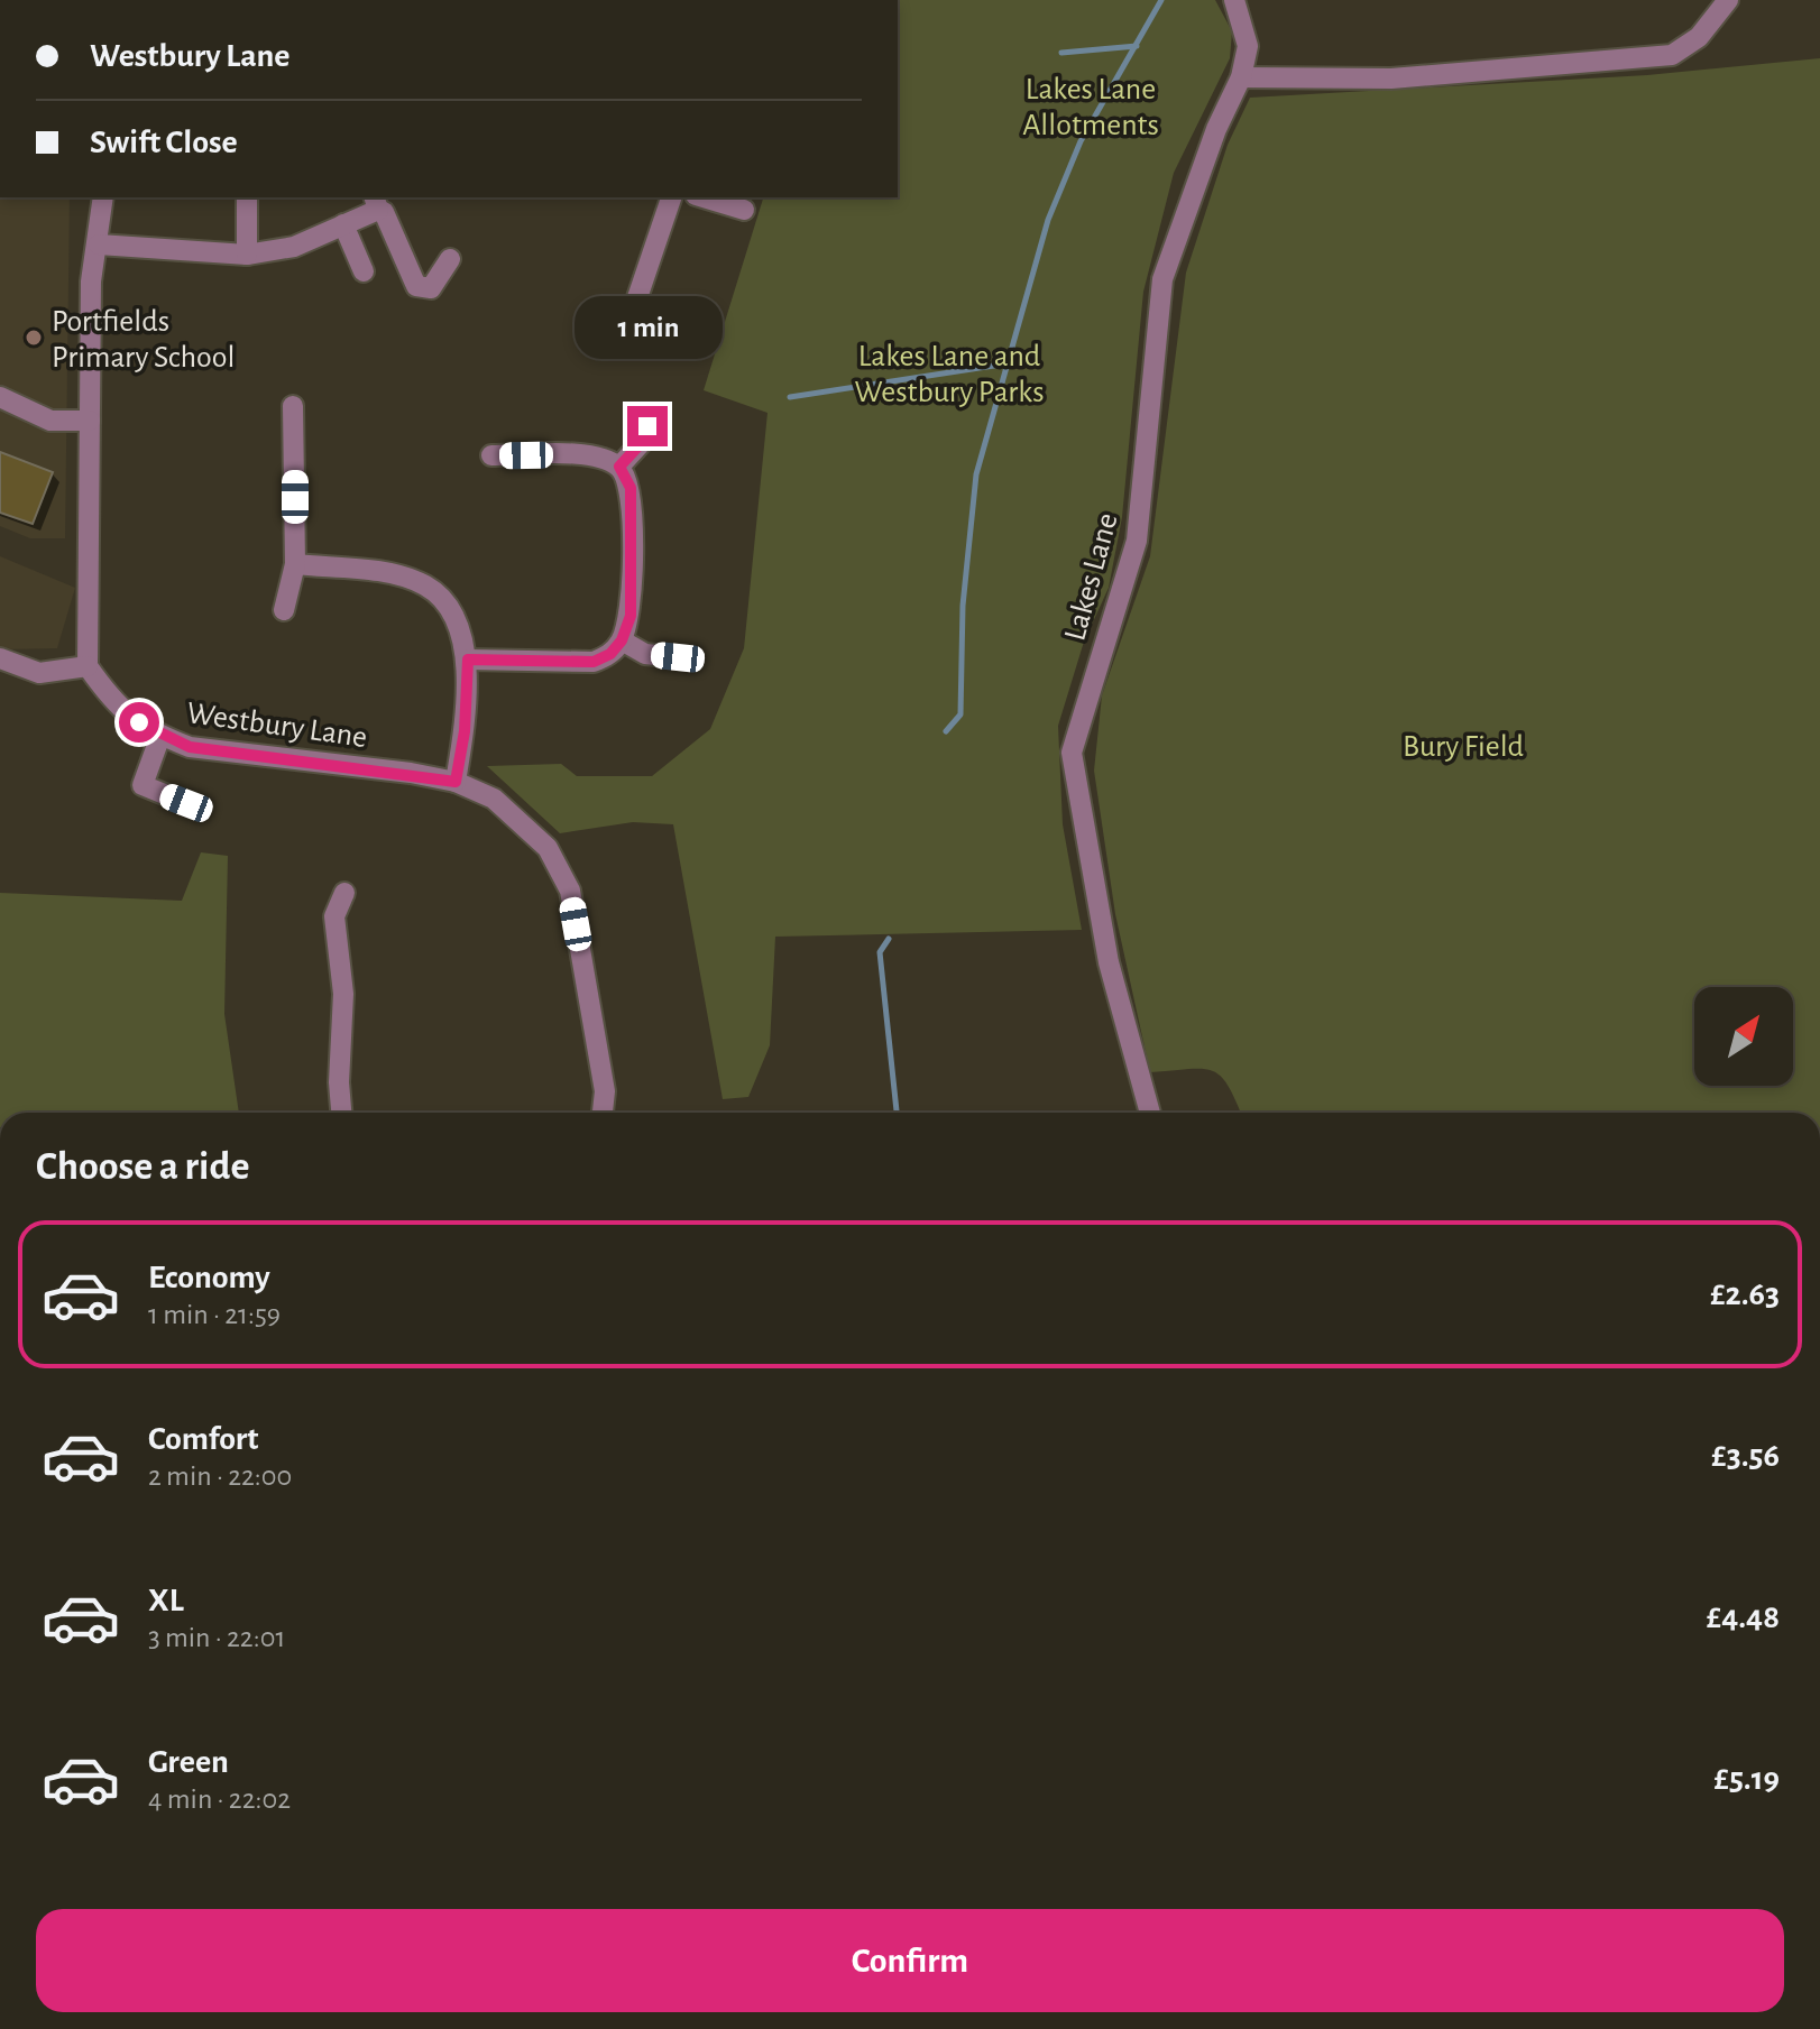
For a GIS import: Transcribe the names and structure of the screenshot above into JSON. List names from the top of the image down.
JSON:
{
  "streets": {
    "street": ["Lakes Lane", "Westbury Lane"]
  },
  "parks": ["Lakes Lane Allotments", "Lakes Lane and Westbury Parks", "Bury Field"],
  "places": ["Portfields Primary School"],
  "north": "top right",
  "page": {
    "banner": ["Westbury Lane", "Swift Close"],
    "bubble": "1 min",
    "heading": "Choose a ride",
    "list": [
      {
        "name": "Economy",
        "note": "1 min · 21:59",
        "value": "£2.63"
      },
      {
        "name": "Comfort",
        "note": "2 min · 22:00",
        "value": "£3.56"
      },
      {
        "name": "XL",
        "note": "3 min · 22:01",
        "value": "£4.48"
      },
      {
        "name": "Green",
        "note": "4 min · 22:02",
        "value": "£5.19"
      }
    ],
    "buttons": "Confirm"
  }
}
